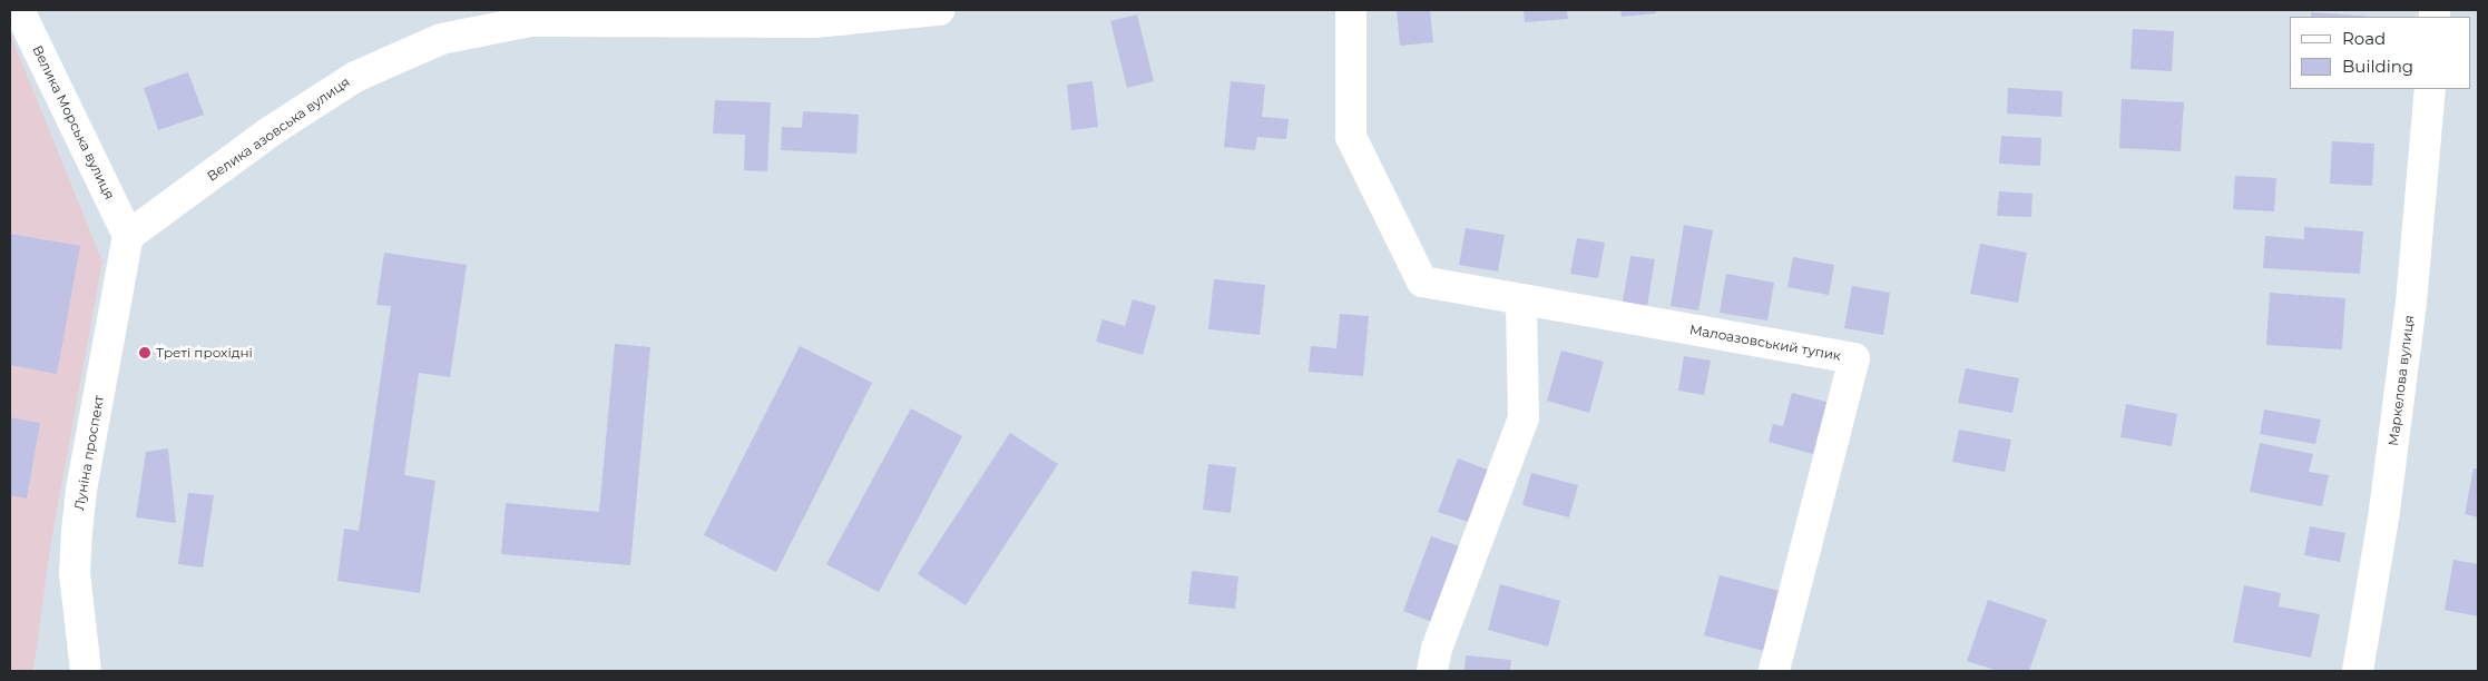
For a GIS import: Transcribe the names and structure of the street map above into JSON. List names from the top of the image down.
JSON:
{
  "streets": {
    "street": [
      "Велика Морська вулиця",
      "Велика азовська вулиця",
      "Малоазовський тупик",
      "Маркелова вулиця",
      "Луніна проспект"
    ]
  },
  "crossings": [
    ["Велика Морська вулиця", "Велика азовська вулиця"],
    ["Велика Морська вулиця", "Луніна проспект"],
    ["Велика азовська вулиця", "Луніна проспект"]
  ],
  "places": ["Треті прохідні"],
  "legend": ["Road", "Building"]
}
